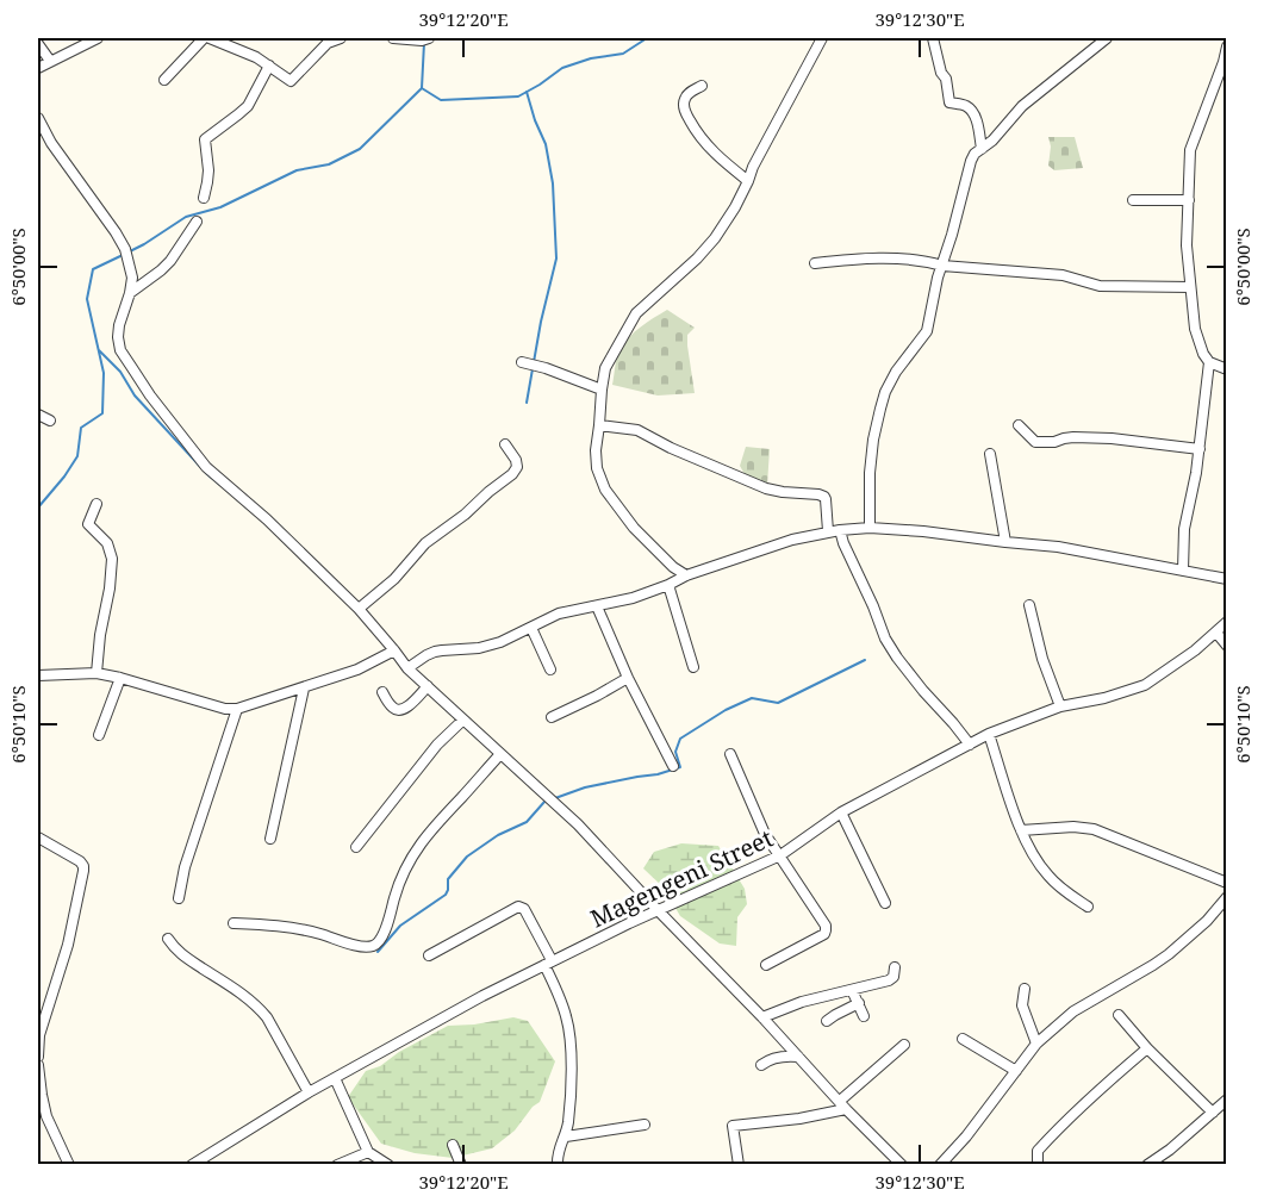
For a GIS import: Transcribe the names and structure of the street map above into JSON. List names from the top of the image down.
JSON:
{
  "streets": {
    "street": ["Magengeni Street"]
  },
  "coordinates": [
    "39°12'20\"E",
    "39°12'30\"E",
    "6°50'00\"S",
    "6°50'10\"S"
  ]
}
